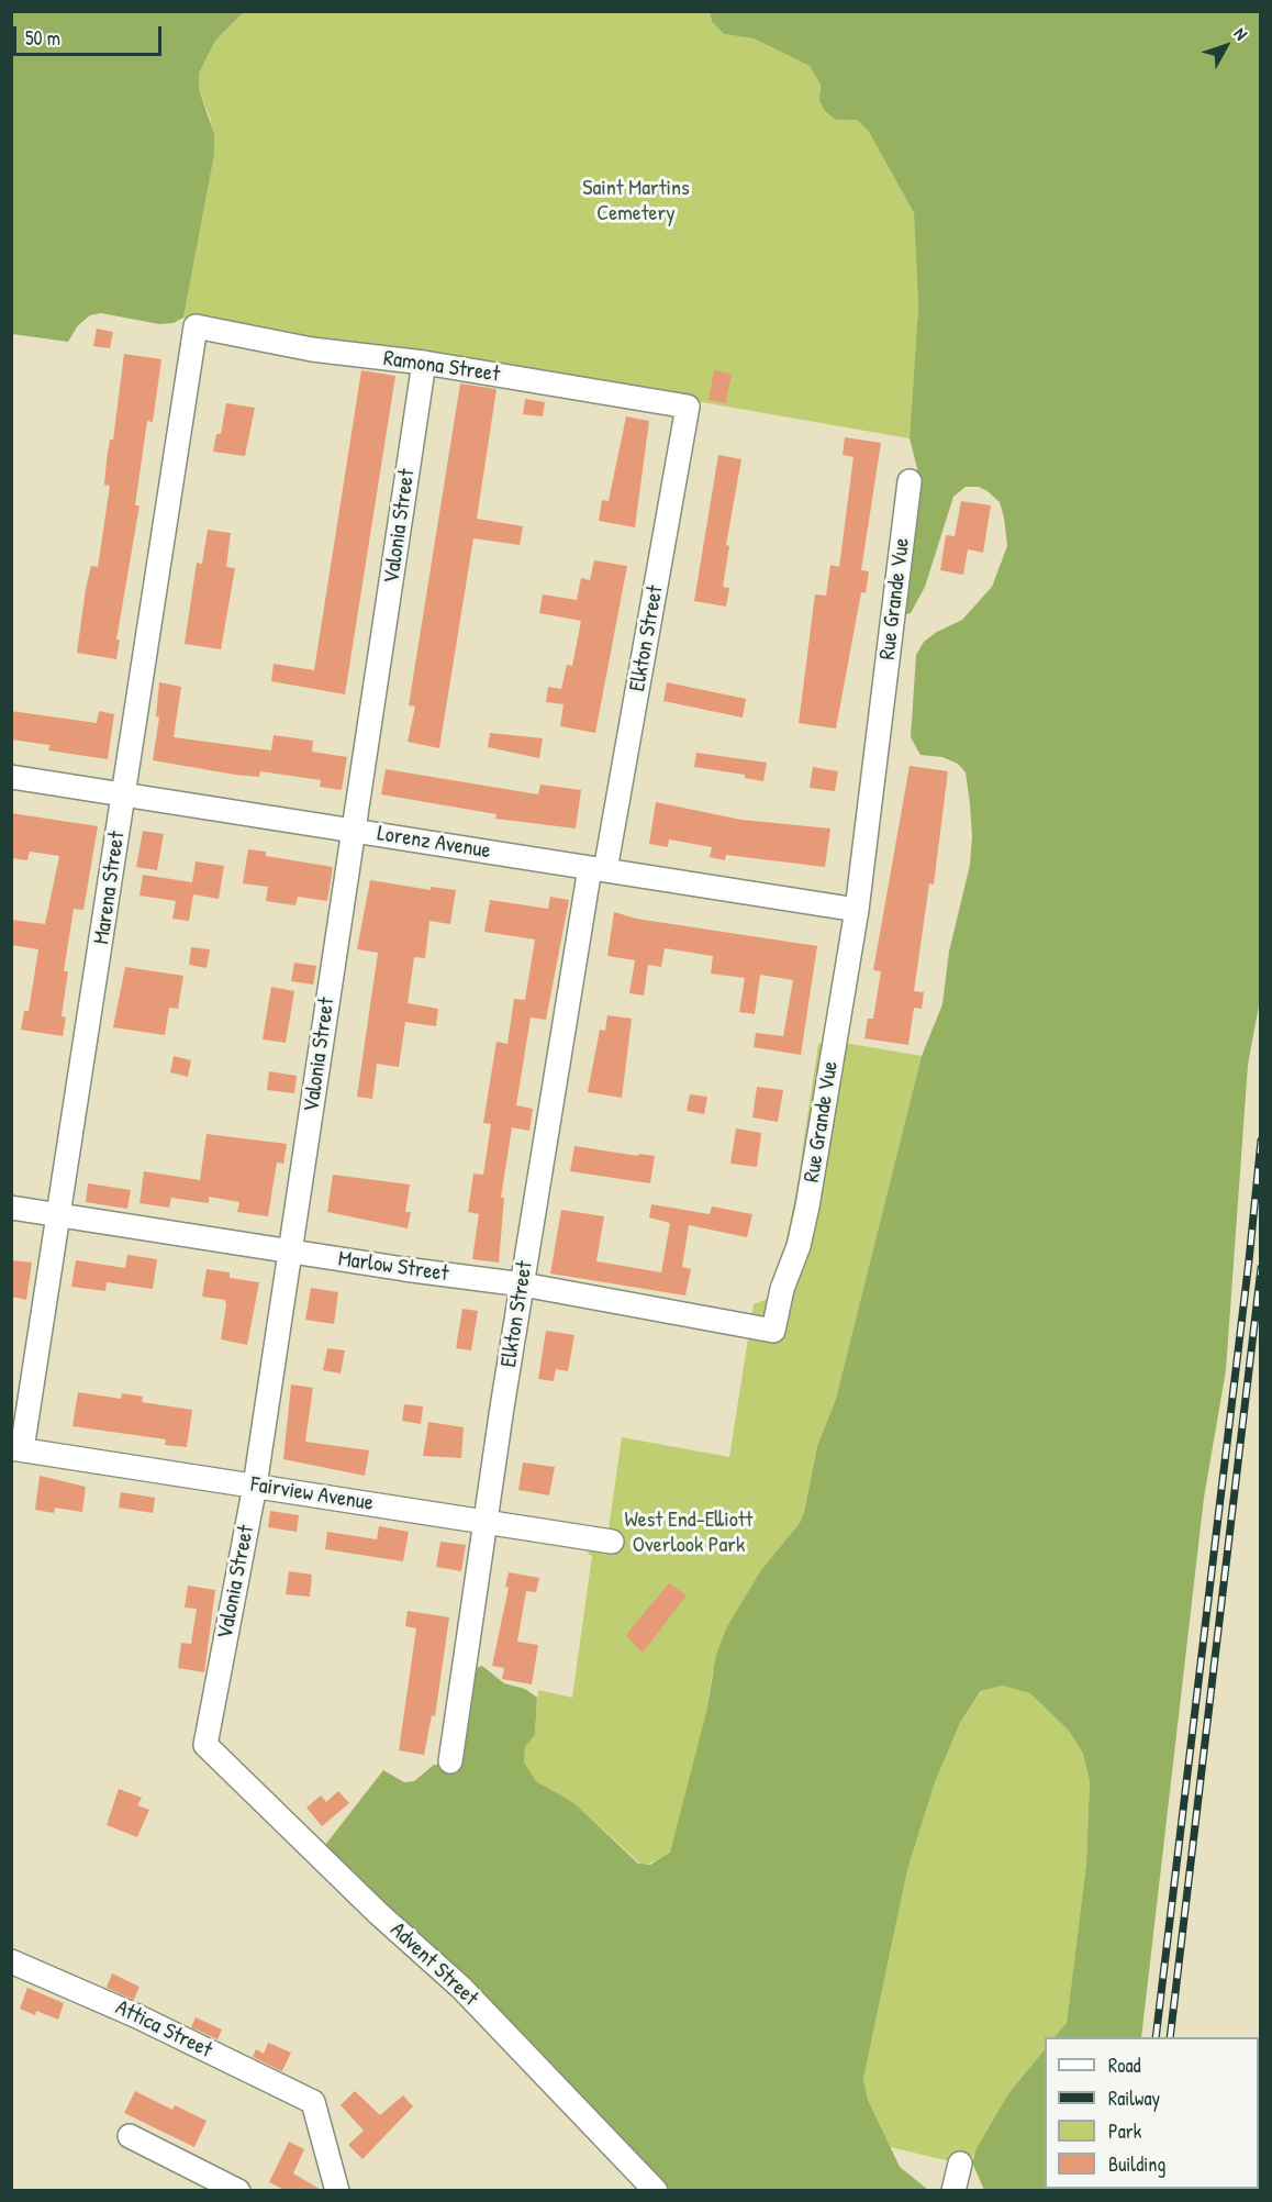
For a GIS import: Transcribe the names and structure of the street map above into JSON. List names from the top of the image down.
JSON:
{
  "streets": {
    "street": [
      "Ramona Street",
      "Valonia Street",
      "Rue Grande Vue",
      "Elkton Street",
      "Lorenz Avenue",
      "Marena Street",
      "Marlow Street",
      "Fairview Avenue",
      "Advent Street",
      "Attica Street"
    ]
  },
  "crossings": [
    ["Ramona Street", "Valonia Street"],
    ["Ramona Street", "Elkton Street"],
    ["Ramona Street", "Marena Street"],
    ["Valonia Street", "Lorenz Avenue"],
    ["Valonia Street", "Marlow Street"],
    ["Valonia Street", "Fairview Avenue"],
    ["Valonia Street", "Advent Street"],
    ["Rue Grande Vue", "Lorenz Avenue"],
    ["Rue Grande Vue", "Marlow Street"],
    ["Elkton Street", "Lorenz Avenue"],
    ["Elkton Street", "Marlow Street"],
    ["Elkton Street", "Fairview Avenue"],
    ["Lorenz Avenue", "Marena Street"],
    ["Marena Street", "Marlow Street"],
    ["Marena Street", "Fairview Avenue"]
  ],
  "parks": ["Saint Martins Cemetery", "West End-Elliott Overlook Park"],
  "legend": [
    "Road",
    "Railway",
    "Park",
    "Building"
  ],
  "scale_bar": "50 m",
  "north": "top right"
}
